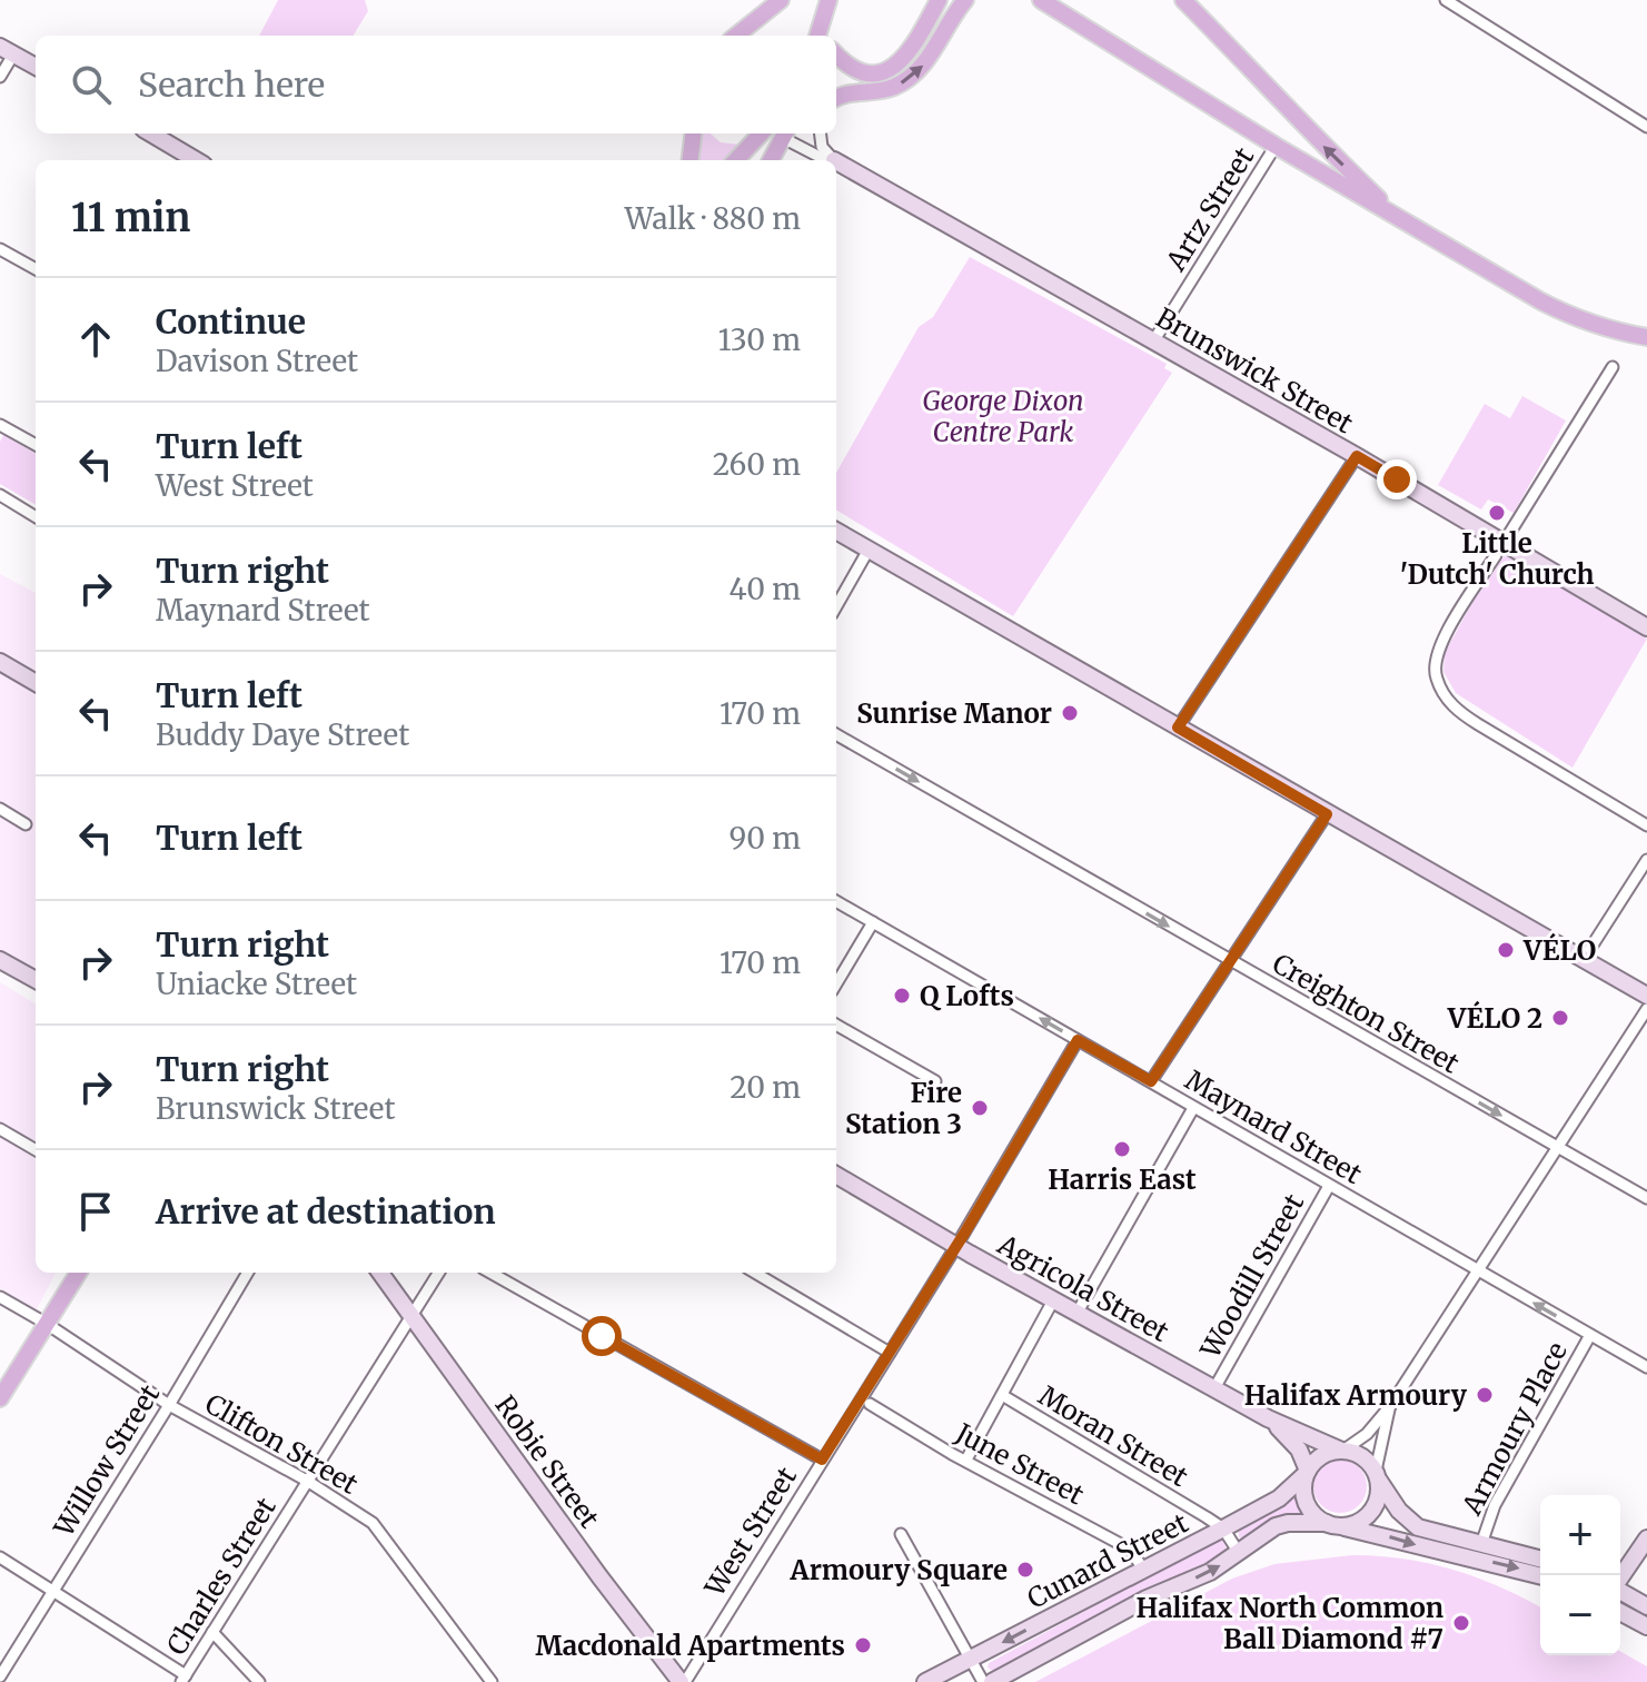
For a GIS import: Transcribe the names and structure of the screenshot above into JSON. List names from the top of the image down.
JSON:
{
  "streets": {
    "main road": [
      "Brunswick Street",
      "Agricola Street",
      "Robie Street",
      "Cunard Street"
    ],
    "street": [
      "Artz Street",
      "Creighton Street",
      "Maynard Street",
      "Woodill Street",
      "Armoury Place",
      "Moran Street",
      "Clifton Street",
      "Willow Street",
      "June Street",
      "West Street",
      "Charles Street"
    ]
  },
  "crossings": [
    ["Artz Street", "Brunswick Street"],
    ["Maynard Street", "Woodill Street"],
    ["Maynard Street", "Armoury Place"],
    ["Maynard Street", "West Street"],
    ["Woodill Street", "Agricola Street"],
    ["Agricola Street", "West Street"],
    ["Agricola Street", "Cunard Street"],
    ["Moran Street", "Cunard Street"],
    ["Clifton Street", "Willow Street"],
    ["Clifton Street", "Charles Street"],
    ["Robie Street", "West Street"],
    ["Robie Street", "Charles Street"],
    ["June Street", "Cunard Street"]
  ],
  "one_way": ["Creighton Street", "Maynard Street"],
  "parks": ["George Dixon Centre Park"],
  "places": [
    "Little 'Dutch' Church",
    "Sunrise Manor",
    "VÉLO",
    "Q Lofts",
    "VÉLO 2",
    "Fire Station 3",
    "Harris East",
    "Halifax Armoury",
    "Armoury Square",
    "Halifax North Common Ball Diamond #7",
    "Macdonald Apartments"
  ],
  "page": {
    "search": "Search here",
    "heading": ["11 min", "Walk · 880 m"],
    "list": [
      ["Continue", "Davison Street", "130 m"],
      ["Turn left", "West Street", "260 m"],
      ["Turn right", "Maynard Street", "40 m"],
      ["Turn left", "Buddy Daye Street", "170 m"],
      ["Turn left", "90 m"],
      ["Turn right", "Uniacke Street", "170 m"],
      ["Turn right", "Brunswick Street", "20 m"],
      "Arrive at destination"
    ],
    "map_buttons": ["+", "−"]
  }
}
